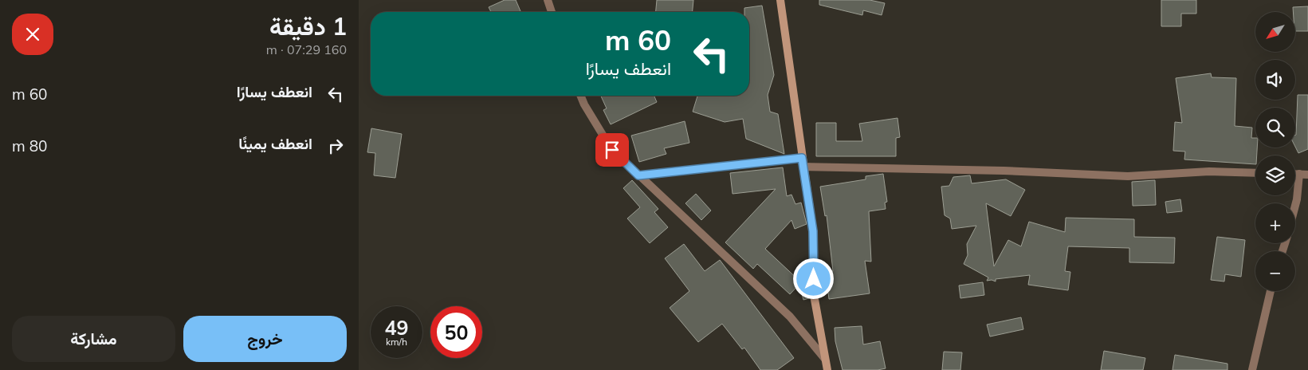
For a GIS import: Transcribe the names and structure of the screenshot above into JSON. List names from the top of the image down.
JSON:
{
  "north": "bottom left",
  "page": {
    "heading": ["1 دقيقة", "160 m · 07:29"],
    "map_buttons": ["+", "−"],
    "turn": ["60 m", "انعطف يسارًا"],
    "list": [
      {
        "name": "انعطف يسارًا",
        "value": "60 m"
      },
      {
        "name": "انعطف يمينًا",
        "value": "80 m"
      }
    ],
    "speed": "49 km/h",
    "limit": "50",
    "buttons": ["خروج", "مشاركة"]
  }
}
